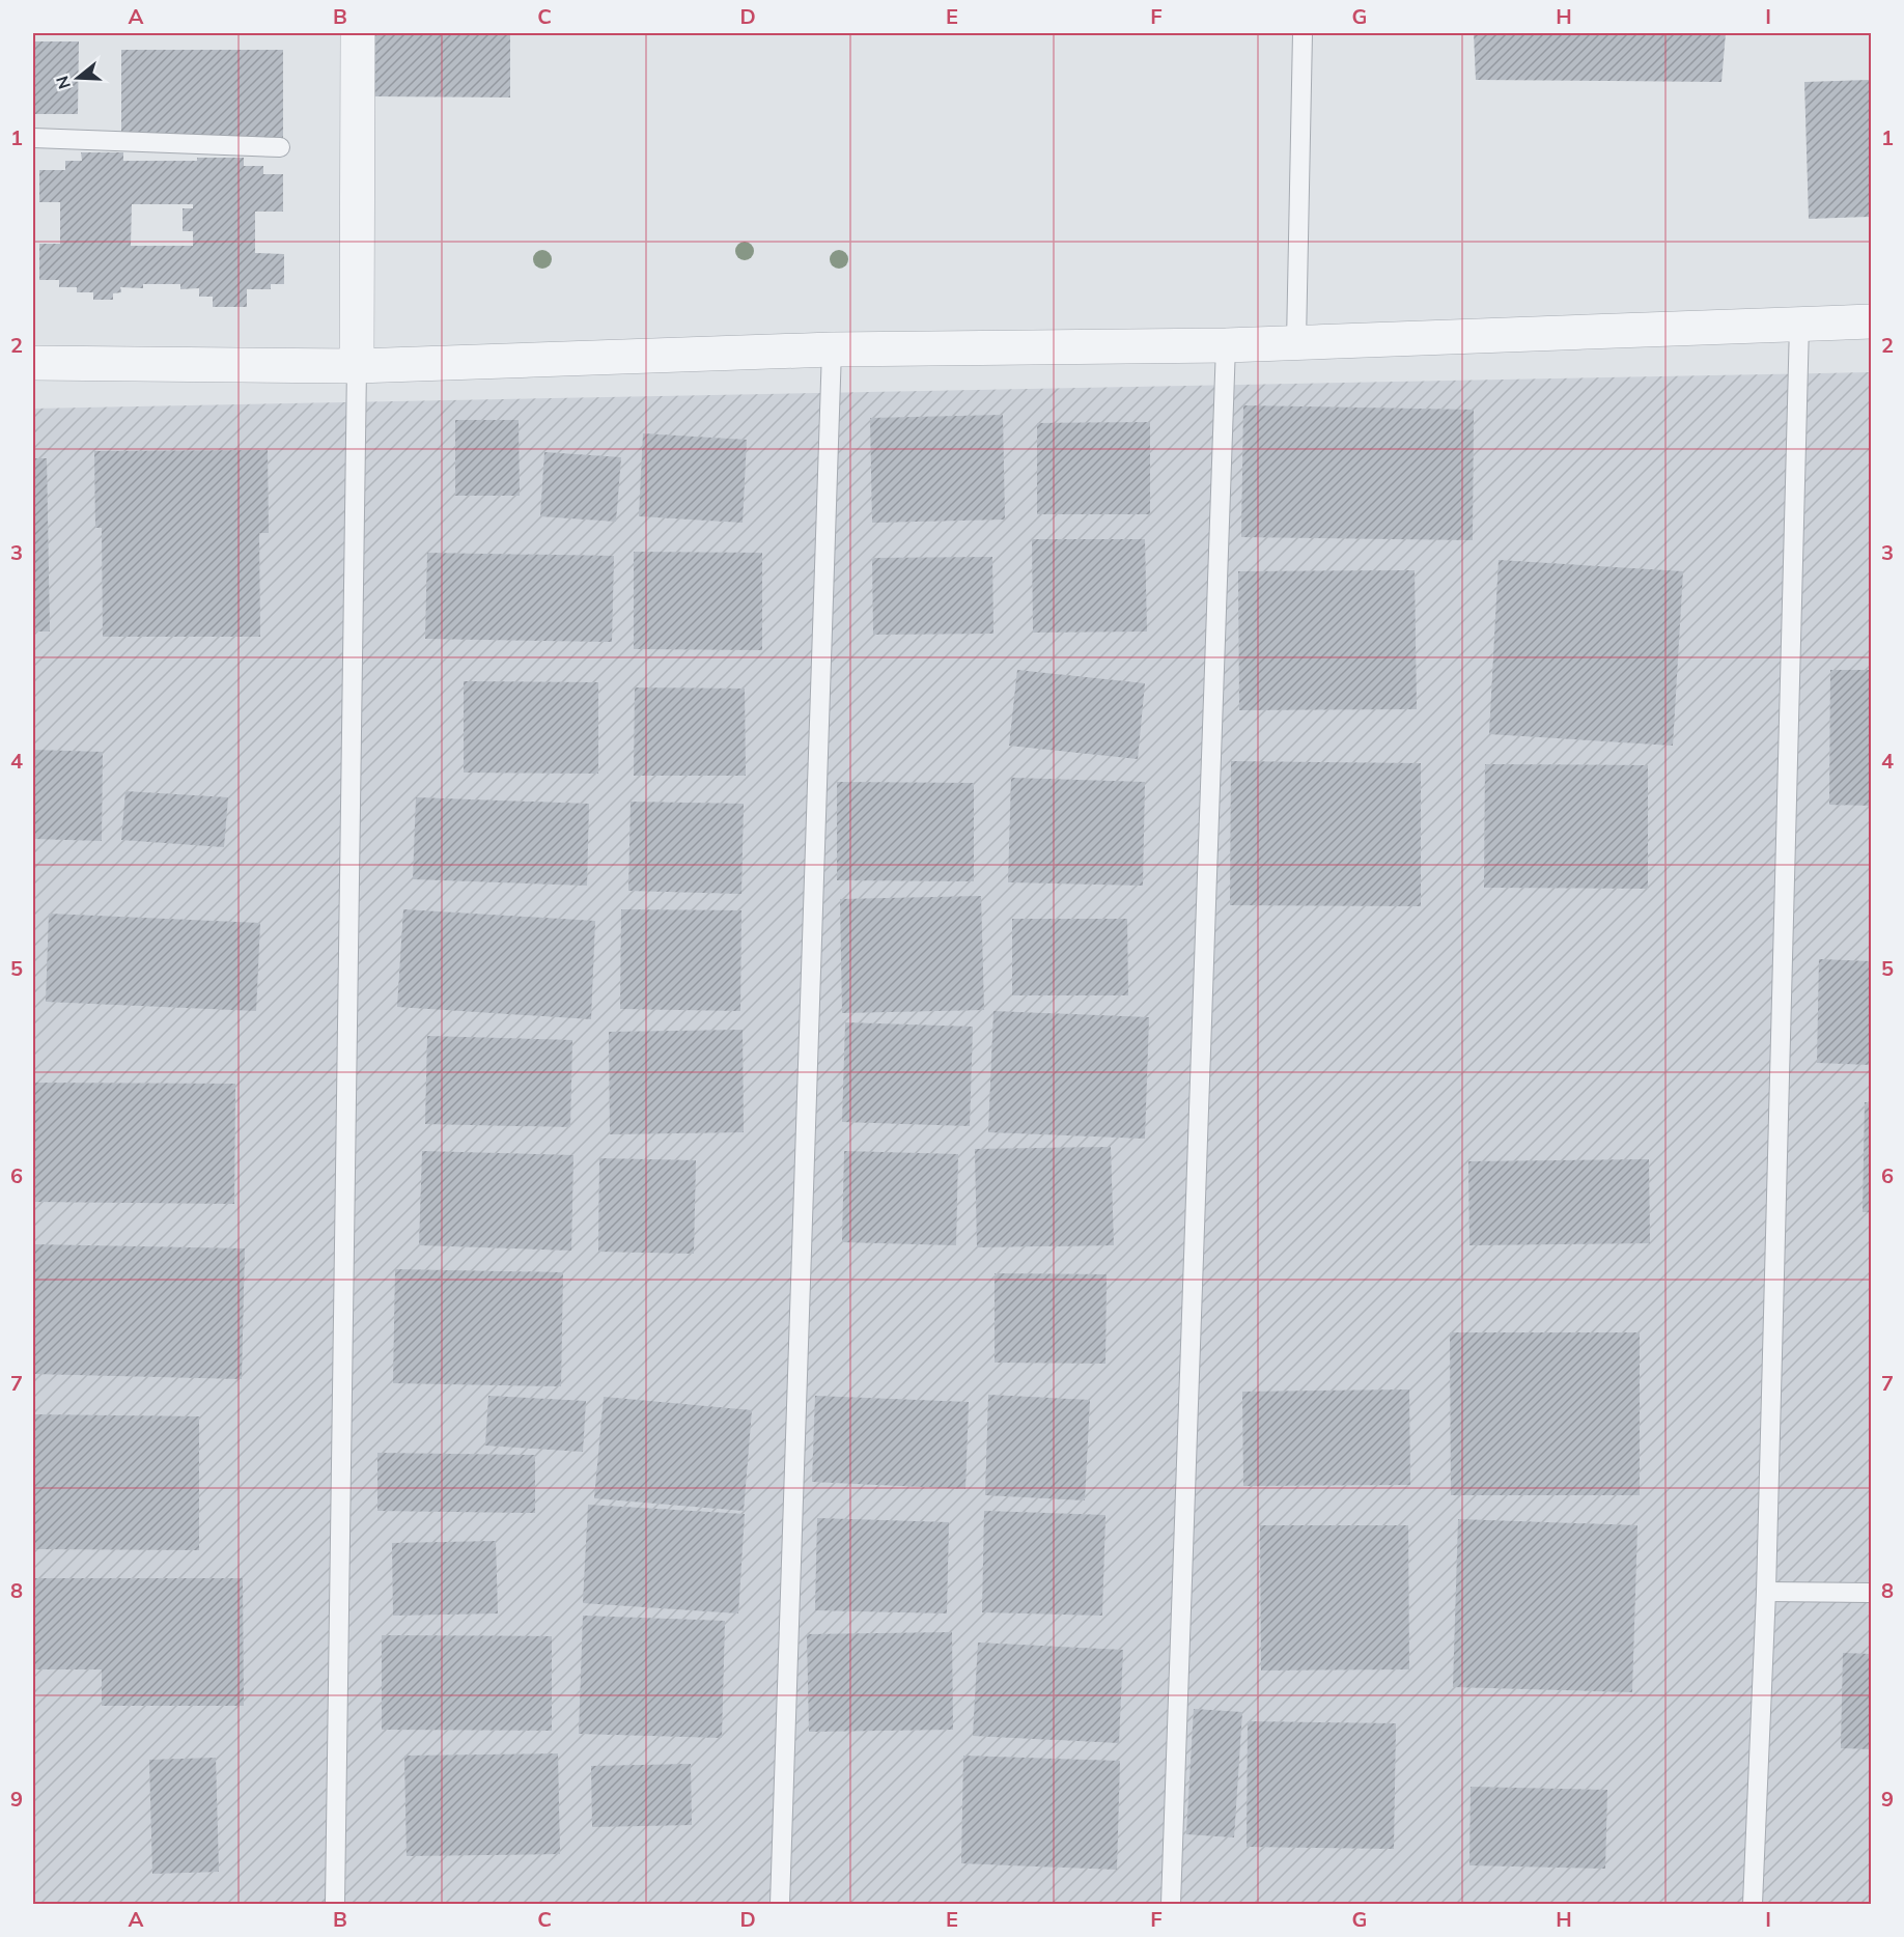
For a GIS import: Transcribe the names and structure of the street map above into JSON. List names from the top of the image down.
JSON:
{
  "north": "left",
  "grid": {
    "columns": [
      "A",
      "B",
      "C",
      "D",
      "E",
      "F",
      "G",
      "H",
      "I"
    ],
    "rows": [
      "1",
      "2",
      "3",
      "4",
      "5",
      "6",
      "7",
      "8",
      "9"
    ]
  }
}
